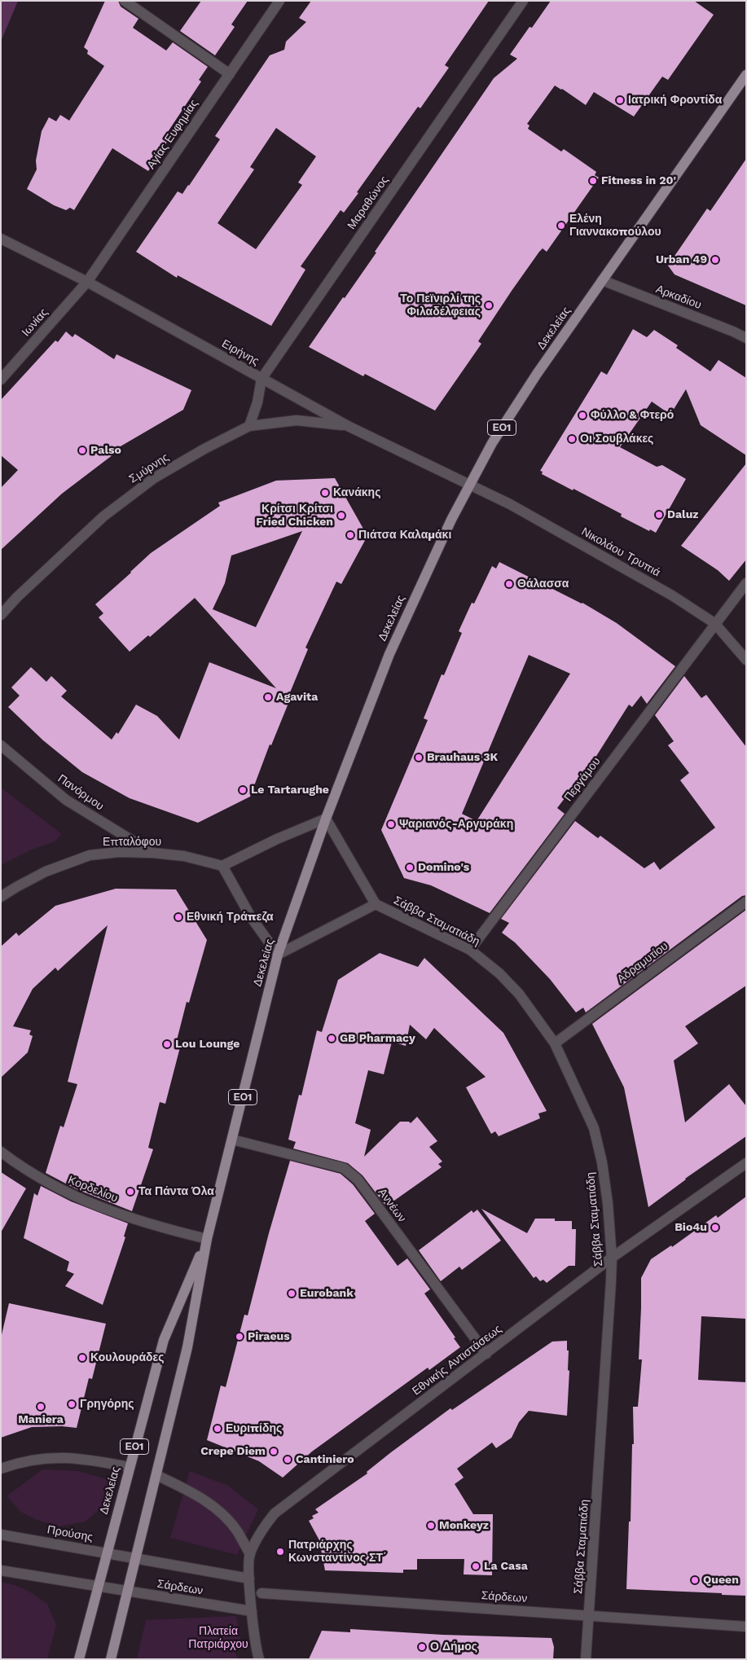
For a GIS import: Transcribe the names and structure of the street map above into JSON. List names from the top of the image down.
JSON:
{
  "streets": {
    "main road": ["Δεκελείας", "ΕΟ1"],
    "street": [
      "Αγίας Ευφημίας",
      "Μαραθώνος",
      "Αρκαδίου",
      "Ιωνίας",
      "Ειρήνης",
      "Σμύρνης",
      "Νικολάου Τρυπιά",
      "Περγάμου",
      "Πανόρμου",
      "Επταλόφου",
      "Σάββα Σταματιάδη",
      "Αδραμυτίου",
      "Κορδελίου",
      "Αννέων",
      "Εθνικής Αντιστάσεως",
      "Προύσης",
      "Σάρδεων"
    ]
  },
  "crossings": [
    ["Αγίας Ευφημίας", "Ιωνίας"],
    ["Αγίας Ευφημίας", "Ειρήνης"],
    ["Μαραθώνος", "Ειρήνης"],
    ["Μαραθώνος", "Σμύρνης"],
    ["Αρκαδίου", "Δεκελείας"],
    ["Ιωνίας", "Ειρήνης"],
    ["Δεκελείας", "Ειρήνης"],
    ["Δεκελείας", "Νικολάου Τρυπιά"],
    ["Δεκελείας", "Σάββα Σταματιάδη"],
    ["Δεκελείας", "Κορδελίου"],
    ["Δεκελείας", "Αννέων"],
    ["Δεκελείας", "Προύσης"],
    ["Δεκελείας", "Σάρδεων"],
    ["Ειρήνης", "Σμύρνης"],
    ["Ειρήνης", "Νικολάου Τρυπιά"],
    ["Νικολάου Τρυπιά", "Περγάμου"],
    ["Περγάμου", "Σάββα Σταματιάδη"],
    ["Πανόρμου", "Επταλόφου"],
    ["Σάββα Σταματιάδη", "Αδραμυτίου"],
    ["Σάββα Σταματιάδη", "Εθνικής Αντιστάσεως"],
    ["Σάββα Σταματιάδη", "Σάρδεων"],
    ["Αννέων", "Εθνικής Αντιστάσεως"],
    ["Εθνικής Αντιστάσεως", "Σάρδεων"],
    ["Προύσης", "Σάρδεων"]
  ],
  "parks": ["Πλατεία Πατριάρχου"],
  "places": [
    "Ιατρική Φροντίδα",
    "Fitness in 20'",
    "Ελένη Γιαννακοπούλου",
    "Urban 49",
    "Το Πεϊνιρλί της Φιλαδέλφειας",
    "Φύλλο & Φτερό",
    "Οι Σουβλάκες",
    "Palso",
    "Κανάκης",
    "Daluz",
    "Κρίτσι Κρίτσι Fried Chicken",
    "Πιάτσα Καλαμάκι",
    "Θάλασσα",
    "Agavita",
    "Brauhaus 3K",
    "Le Tartarughe",
    "Ψαριανός-Αργυράκη",
    "Domino's",
    "Εθνική Τράπεζα",
    "GB Pharmacy",
    "Lou Lounge",
    "Τα Πάντα Όλα",
    "Bio4u",
    "Eurobank",
    "Piraeus",
    "Κουλουράδες",
    "Γρηγόρης",
    "Maniera",
    "Ευριπίδης",
    "Crepe Diem",
    "Cantiniero",
    "Monkeyz",
    "Πατριάρχης Κωνσταντίνος ΣΤ΄",
    "La Casa",
    "Queen",
    "Ο Δήμος"
  ]
}
